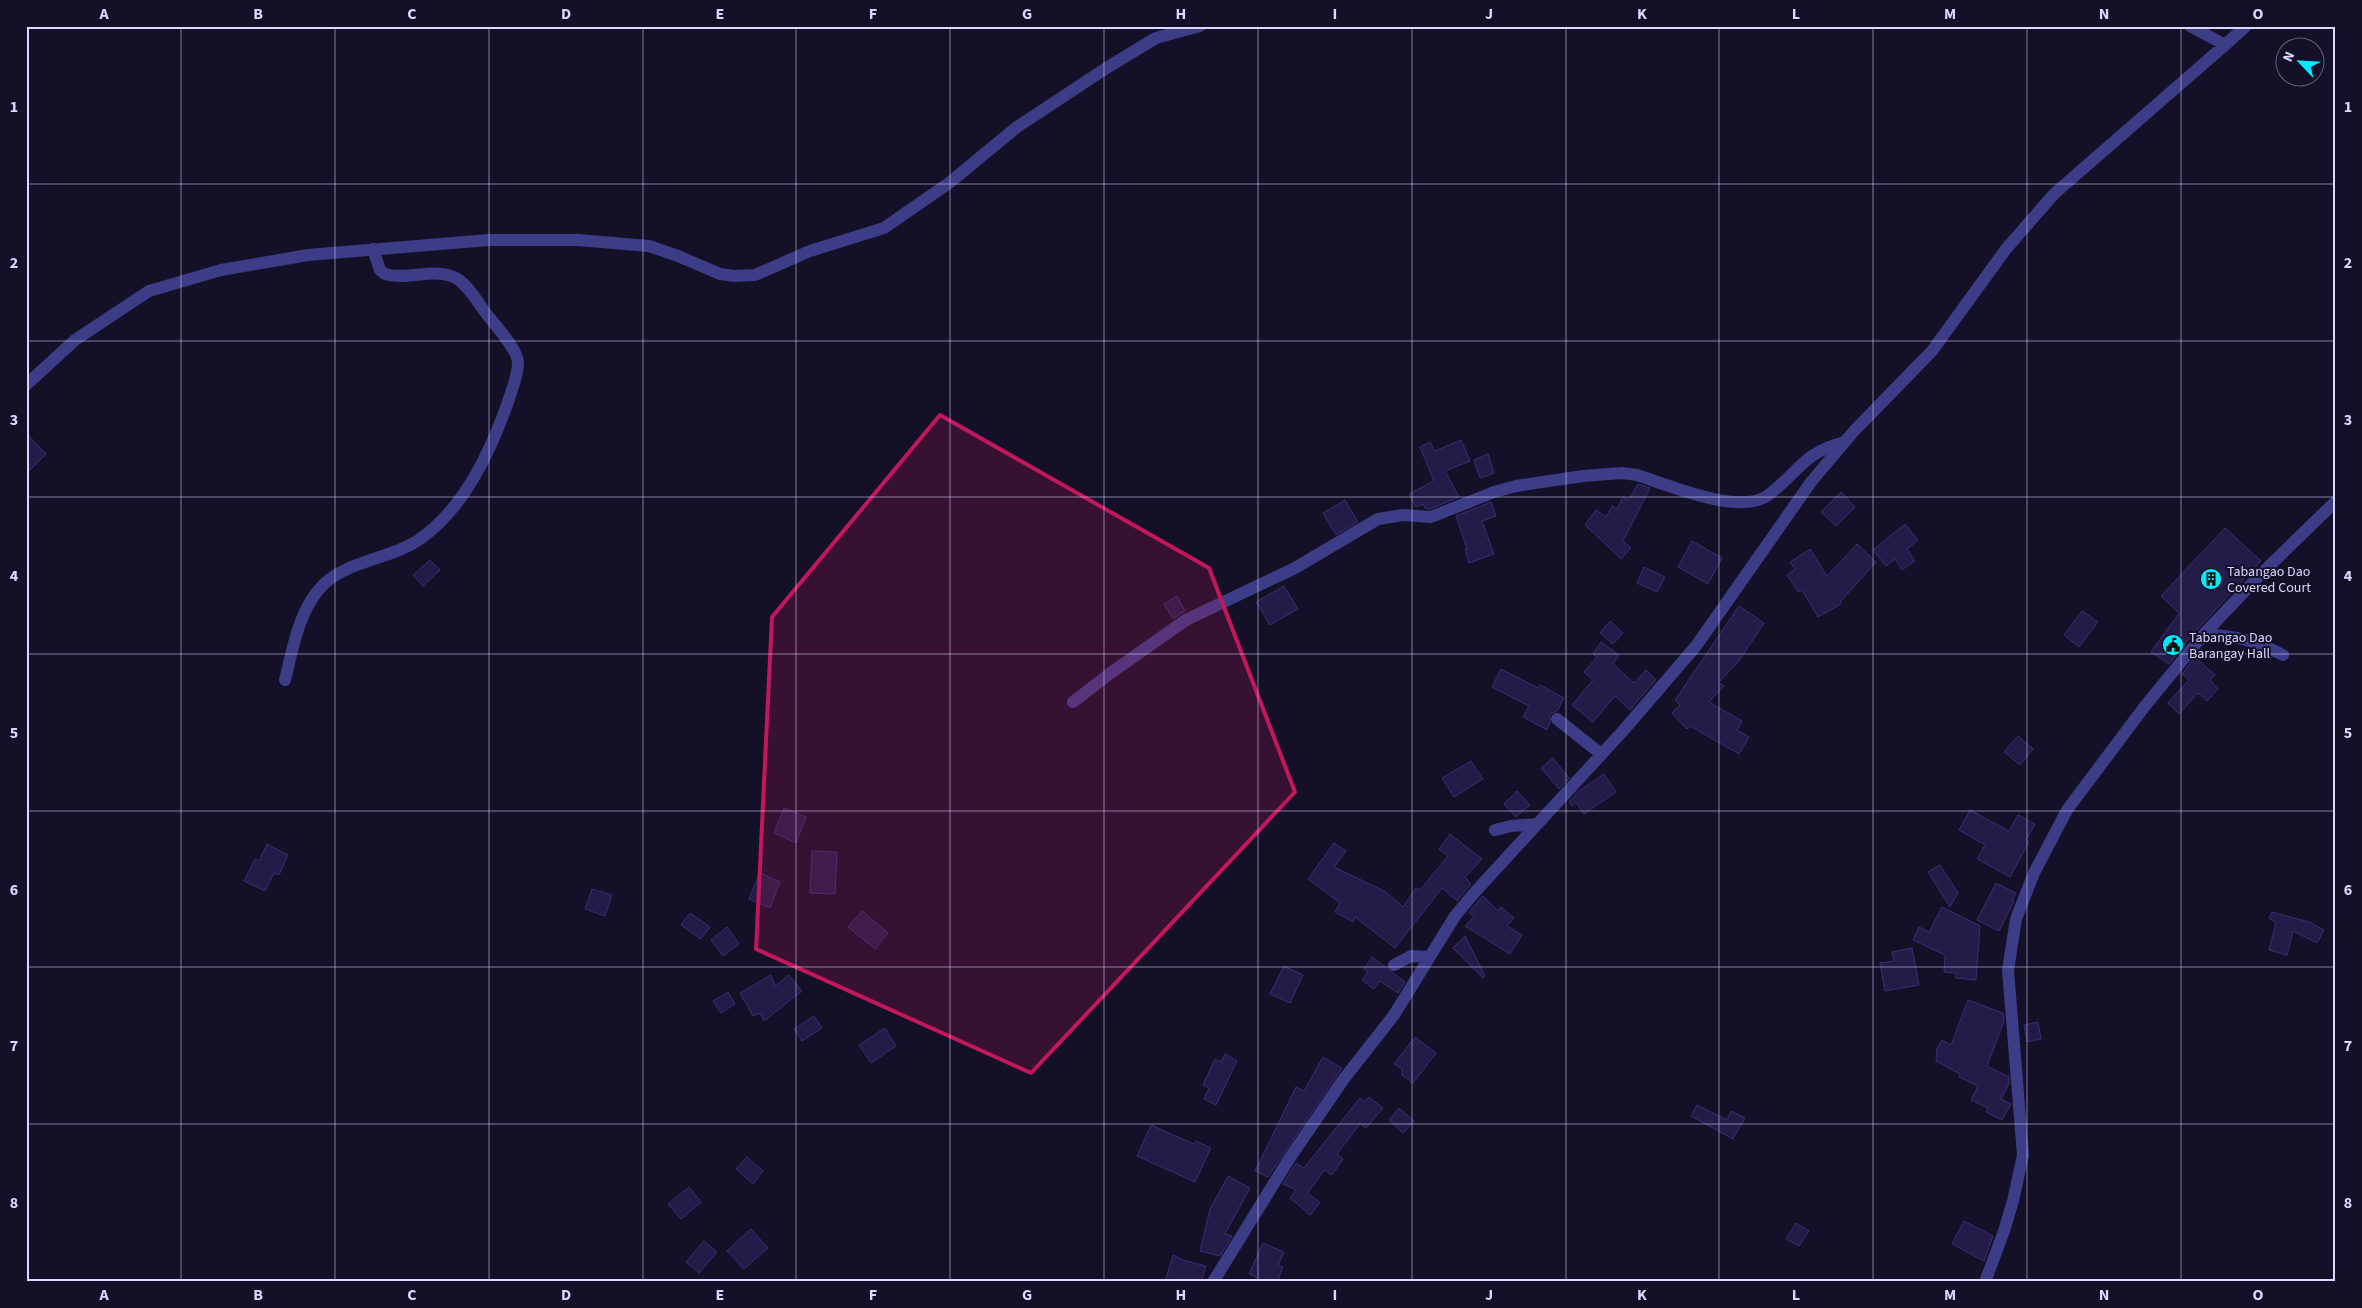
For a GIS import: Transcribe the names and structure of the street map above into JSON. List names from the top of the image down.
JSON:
{
  "places": {
    "building": ["Tabangao Dao Covered Court"],
    "public building": ["Tabangao Dao Barangay Hall"]
  },
  "north": "top left",
  "grid": {
    "columns": [
      "A",
      "B",
      "C",
      "D",
      "E",
      "F",
      "G",
      "H",
      "I",
      "J",
      "K",
      "L",
      "M",
      "N",
      "O"
    ],
    "rows": [
      "1",
      "2",
      "3",
      "4",
      "5",
      "6",
      "7",
      "8"
    ]
  }
}
